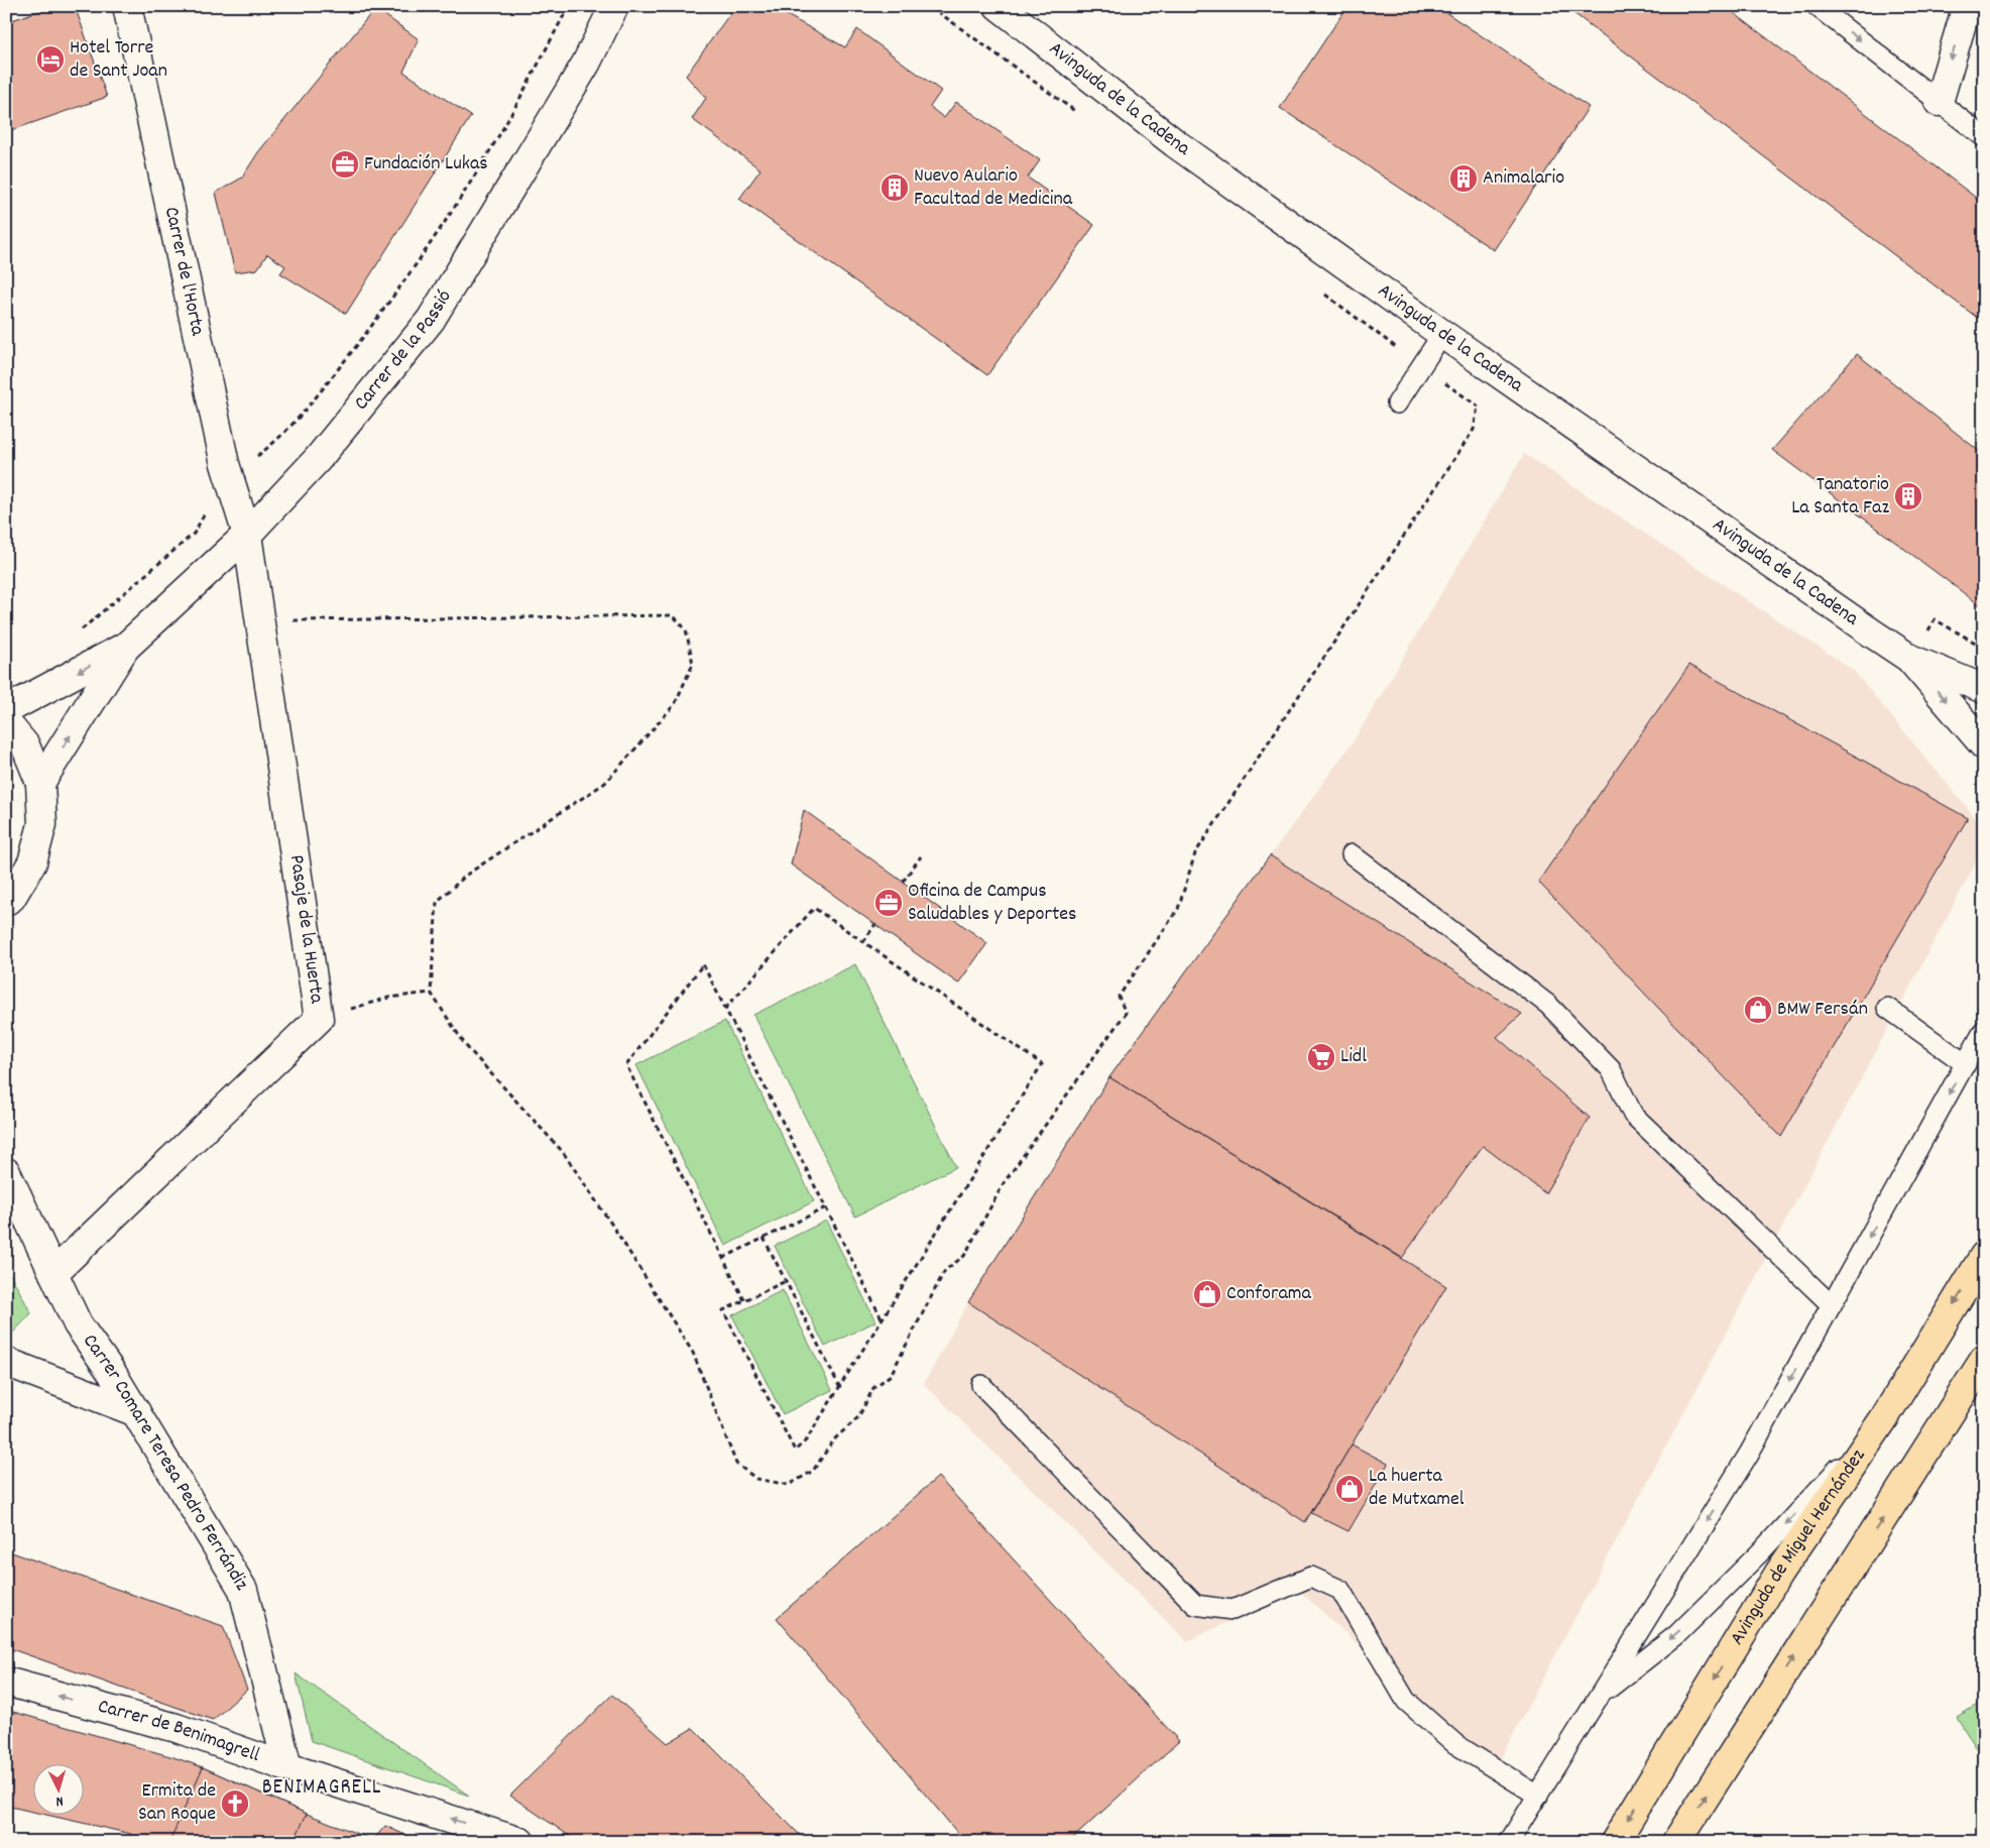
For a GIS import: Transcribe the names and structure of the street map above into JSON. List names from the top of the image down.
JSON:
{
  "streets": {
    "main road": ["Avinguda de Miguel Hernández"],
    "street": [
      "Avinguda de la Cadena",
      "Carrer de l'Horta",
      "Carrer de la Passió",
      "Pasaje de la Huerta",
      "Carrer Comare Teresa Pedro Ferrándiz",
      "Carrer de Benimagrell"
    ]
  },
  "crossings": [
    ["Carrer de l'Horta", "Carrer de la Passió"],
    ["Carrer de l'Horta", "Pasaje de la Huerta"],
    ["Carrer de la Passió", "Pasaje de la Huerta"],
    ["Pasaje de la Huerta", "Carrer Comare Teresa Pedro Ferrándiz"],
    ["Carrer Comare Teresa Pedro Ferrándiz", "Carrer de Benimagrell"]
  ],
  "one_way": ["Carrer de Benimagrell"],
  "districts": ["BENIMAGRELL"],
  "places": {
    "hotel": ["Hotel Torre de Sant Joan"],
    "office": ["Fundación Lukas", "Oficina de Campus Saludables y Deportes"],
    "building": ["Animalario", "Nuevo Aulario Facultad de Medicina", "Tanatorio La Santa Faz"],
    "shop": ["BMW Fersán", "Conforama", "La huerta de Mutxamel"],
    "supermarket": ["Lidl"],
    "church": ["Ermita de San Roque"]
  },
  "north": "bottom"
}
